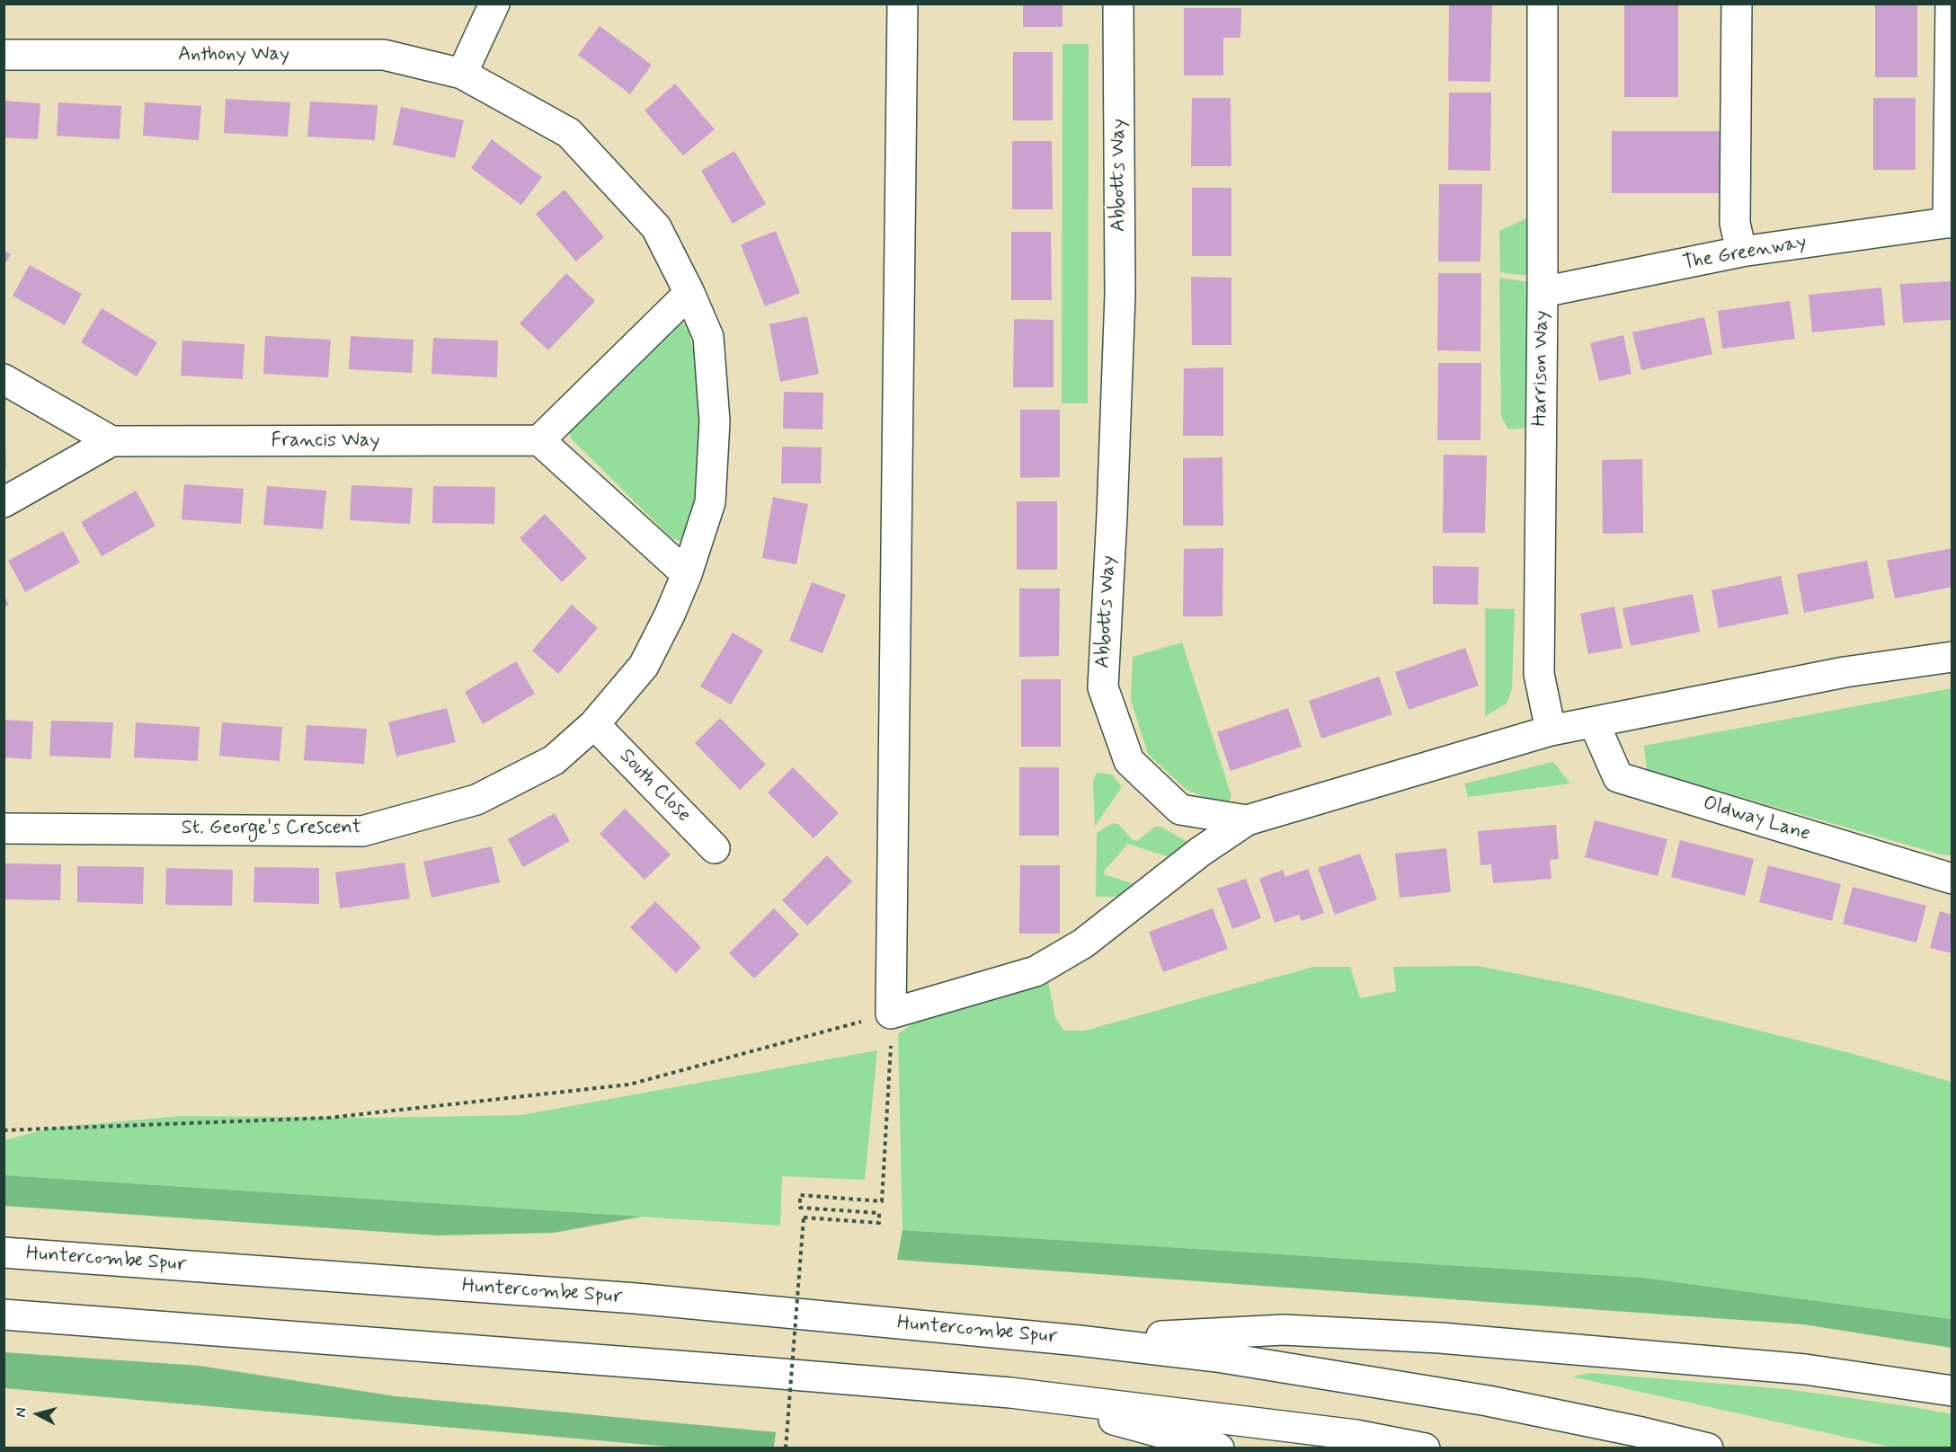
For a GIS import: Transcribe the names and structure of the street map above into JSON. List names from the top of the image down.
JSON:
{
  "streets": {
    "main road": [
      "Anthony Way",
      "Abbotts Way",
      "The Greenway",
      "Harrison Way",
      "Francis Way",
      "South Close",
      "Oldway Lane",
      "St. George's Crescent",
      "Huntercombe Spur"
    ]
  },
  "crossings": [
    ["Anthony Way", "St. George's Crescent"],
    ["Abbotts Way", "Harrison Way"],
    ["The Greenway", "Harrison Way"],
    ["South Close", "St. George's Crescent"]
  ],
  "north": "left"
}
